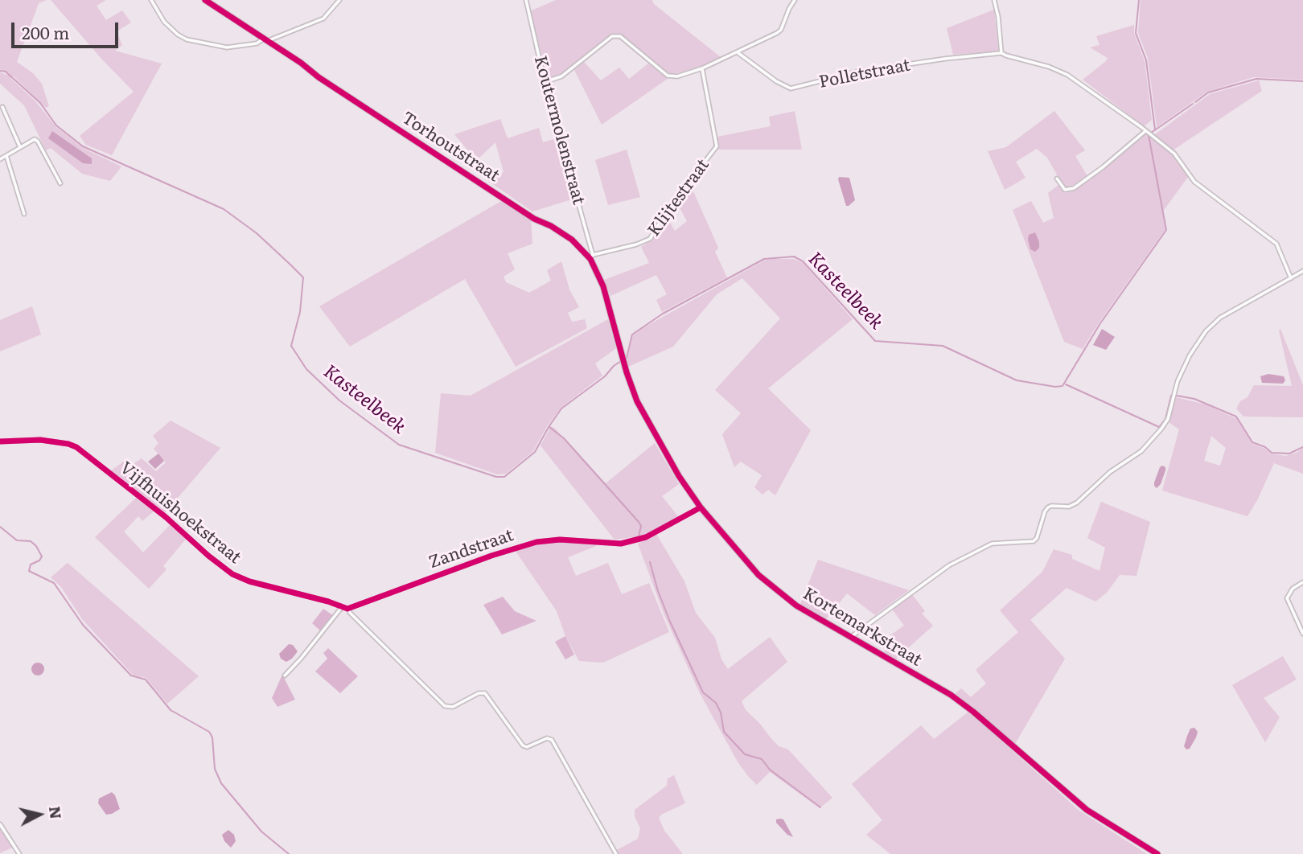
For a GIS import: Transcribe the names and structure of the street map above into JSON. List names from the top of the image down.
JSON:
{
  "streets": {
    "street": [
      "Polletstraat",
      "Koutermolenstraat",
      "Torhoutstraat",
      "Klijtestraat",
      "Vijfhuishoekstraat",
      "Zandstraat",
      "Kortemarkstraat"
    ]
  },
  "crossings": [
    ["Koutermolenstraat", "Torhoutstraat"],
    ["Koutermolenstraat", "Klijtestraat"],
    ["Torhoutstraat", "Klijtestraat"],
    ["Torhoutstraat", "Kortemarkstraat"],
    ["Vijfhuishoekstraat", "Zandstraat"],
    ["Zandstraat", "Kortemarkstraat"]
  ],
  "water": ["Kasteelbeek"],
  "scale_bar": "200 m",
  "north": "right"
}
